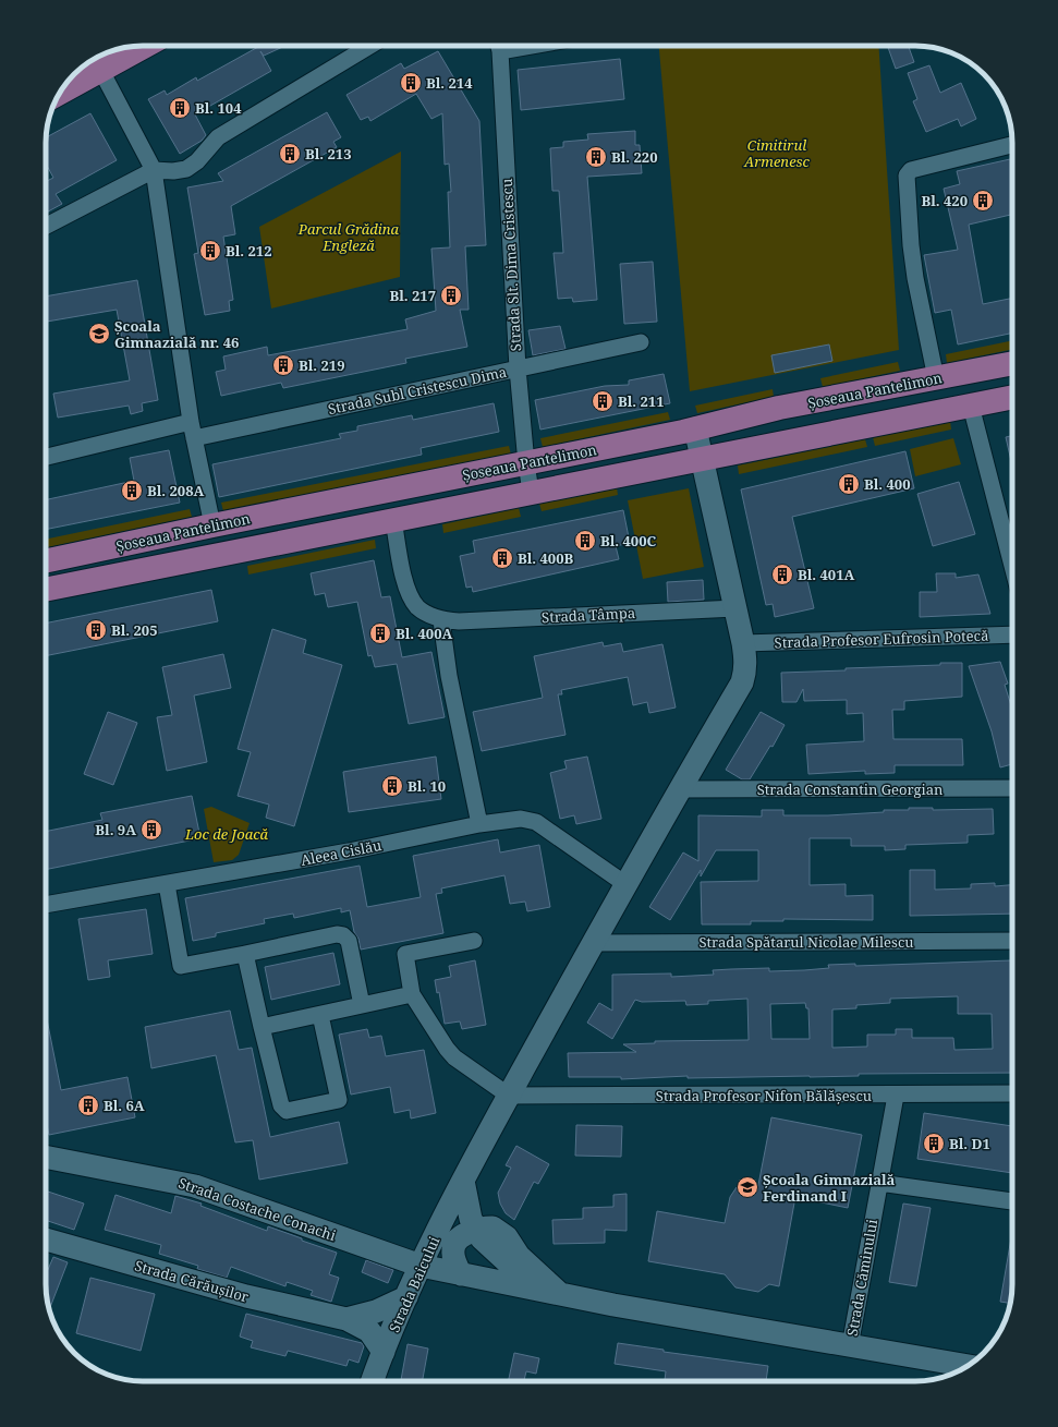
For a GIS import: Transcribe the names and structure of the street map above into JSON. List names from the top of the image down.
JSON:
{
  "streets": {
    "main road": [
      "Șoseaua Pantelimon",
      "Strada Costache Conachi",
      "Strada Cărăușilor",
      "Strada Baicului"
    ],
    "street": [
      "Strada Slt. Dima Cristescu",
      "Strada Subl Cristescu Dima",
      "Strada Tâmpa",
      "Strada Profesor Eufrosin Potecă",
      "Strada Constantin Georgian",
      "Aleea Cislău",
      "Strada Spătarul Nicolae Milescu",
      "Strada Profesor Nifon Bălășescu",
      "Strada Căminului"
    ]
  },
  "crossings": [
    ["Strada Slt. Dima Cristescu", "Strada Subl Cristescu Dima"],
    ["Strada Slt. Dima Cristescu", "Șoseaua Pantelimon"],
    ["Șoseaua Pantelimon", "Strada Tâmpa"],
    ["Șoseaua Pantelimon", "Strada Baicului"],
    ["Strada Tâmpa", "Strada Baicului"],
    ["Strada Profesor Eufrosin Potecă", "Strada Baicului"],
    ["Strada Constantin Georgian", "Strada Baicului"],
    ["Aleea Cislău", "Strada Baicului"],
    ["Strada Spătarul Nicolae Milescu", "Strada Baicului"],
    ["Strada Profesor Nifon Bălășescu", "Strada Căminului"],
    ["Strada Profesor Nifon Bălășescu", "Strada Baicului"],
    ["Strada Costache Conachi", "Strada Căminului"],
    ["Strada Costache Conachi", "Strada Baicului"],
    ["Strada Cărăușilor", "Strada Baicului"]
  ],
  "parks": ["Cimitirul Armenesc", "Parcul Grădina Engleză", "Loc de Joacă"],
  "places": {
    "building": [
      "Bl. 214",
      "Bl. 104",
      "Bl. 213",
      "Bl. 220",
      "Bl. 420",
      "Bl. 212",
      "Bl. 217",
      "Bl. 219",
      "Bl. 211",
      "Bl. 400",
      "Bl. 208A",
      "Bl. 400C",
      "Bl. 400B",
      "Bl. 401A",
      "Bl. 205",
      "Bl. 400A",
      "Bl. 10",
      "Bl. 9A",
      "Bl. 6A",
      "Bl. D1"
    ],
    "school or university": ["Școala Gimnazială nr. 46", "Școala Gimnazială Ferdinand I"]
  }
}
